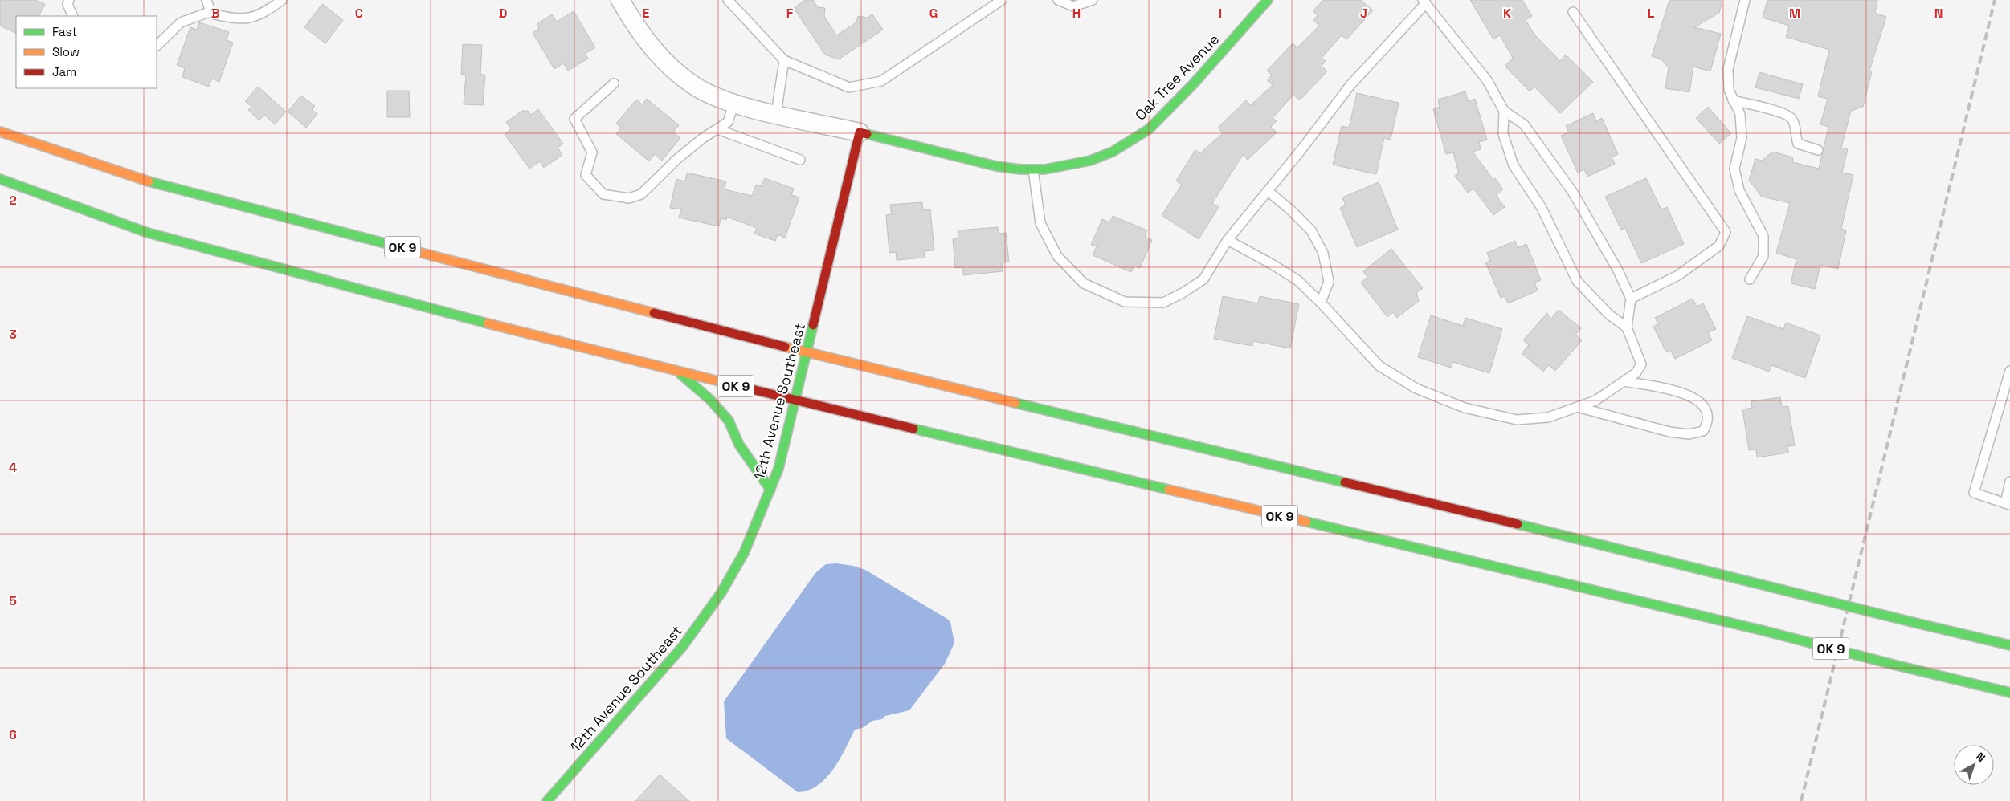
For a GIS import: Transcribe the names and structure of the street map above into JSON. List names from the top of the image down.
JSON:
{
  "streets": {
    "main road": ["Oak Tree Avenue", "OK 9", "12th Avenue Southeast"]
  },
  "crossings": [
    ["Oak Tree Avenue", "12th Avenue Southeast"],
    ["OK 9", "12th Avenue Southeast"]
  ],
  "legend": ["Fast", "Slow", "Jam"],
  "north": "top right",
  "grid": {
    "columns": [
      "B",
      "C",
      "D",
      "E",
      "F",
      "G",
      "H",
      "I",
      "J",
      "K",
      "L",
      "M",
      "N"
    ],
    "rows": [
      "2",
      "3",
      "4",
      "5",
      "6"
    ]
  }
}
